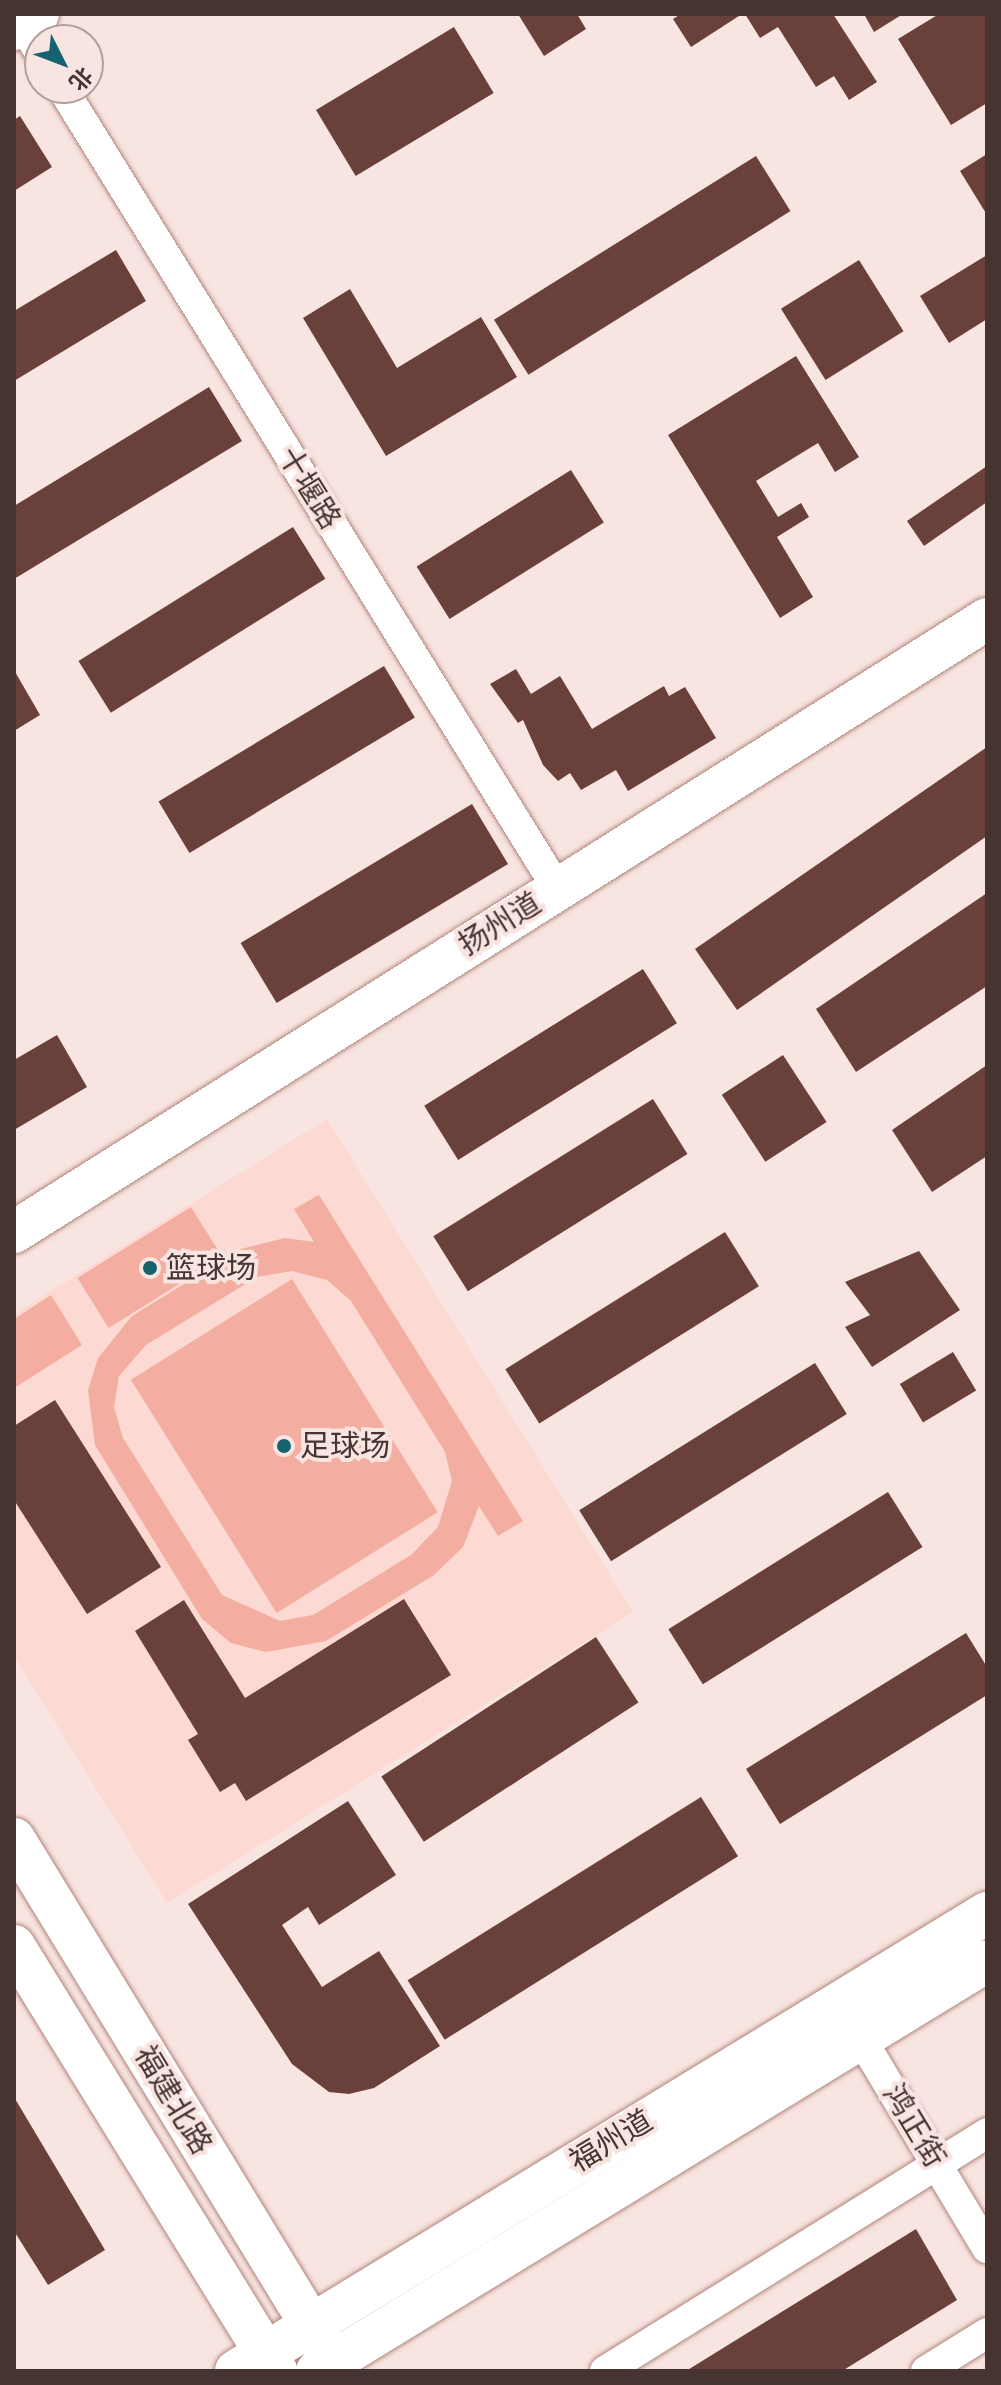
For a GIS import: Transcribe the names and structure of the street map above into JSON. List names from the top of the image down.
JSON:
{
  "streets": {
    "street": [
      "十堰路",
      "扬州道",
      "福建北路",
      "鸿正街",
      "福州道"
    ]
  },
  "crossings": [
    ["十堰路", "扬州道"],
    ["福建北路", "福州道"],
    ["鸿正街", "福州道"]
  ],
  "places": ["篮球场", "足球场"],
  "north": "bottom right"
}
